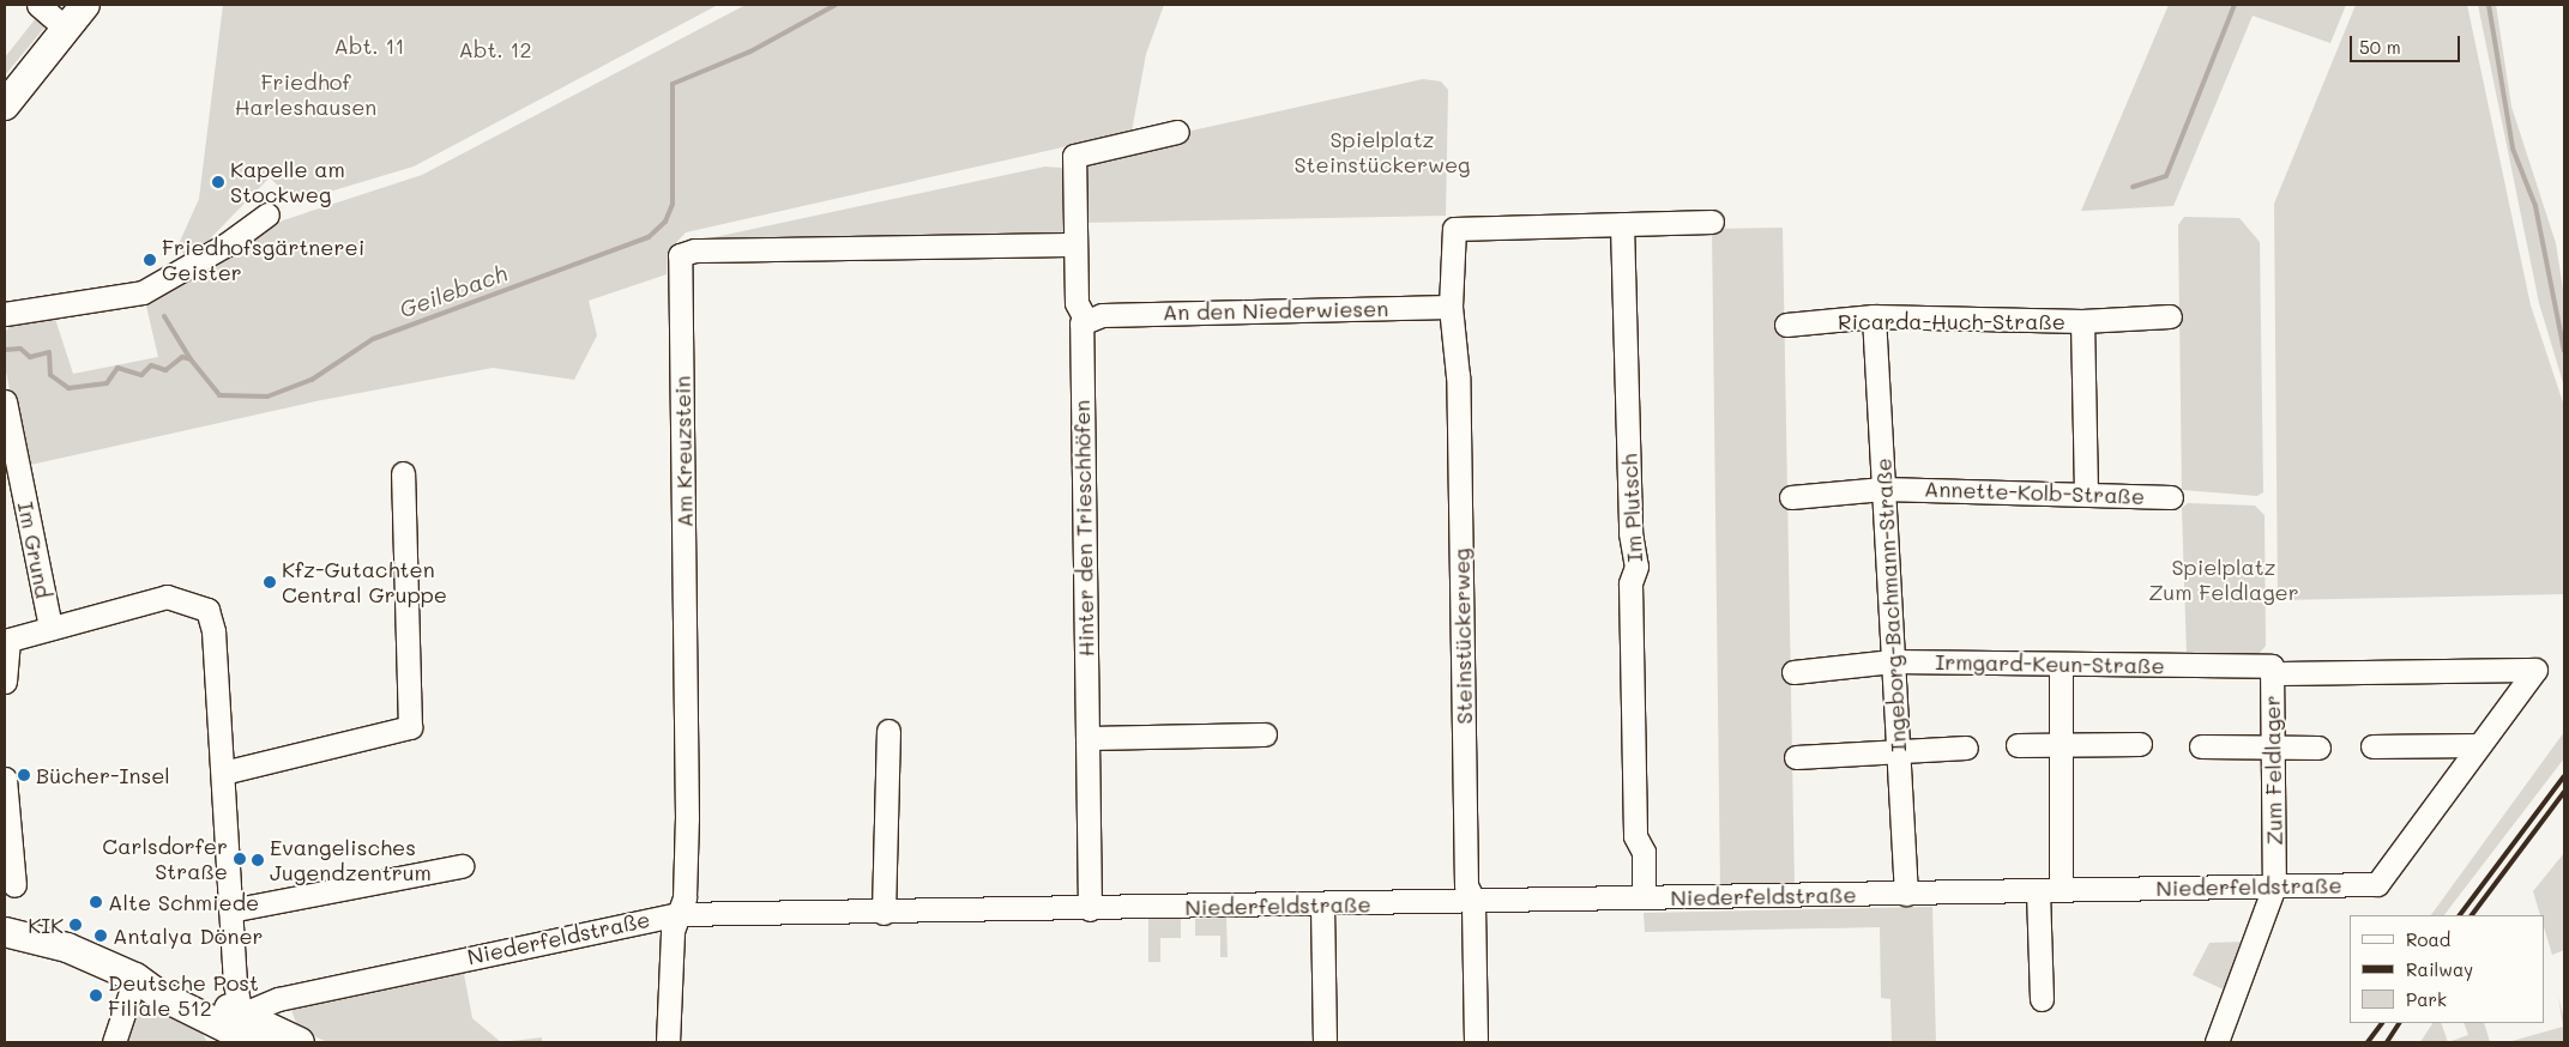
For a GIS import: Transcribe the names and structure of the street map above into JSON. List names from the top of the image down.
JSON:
{
  "streets": {
    "street": [
      "An den Niederwiesen",
      "Ricarda-Huch-Straße",
      "Am Kreuzstein",
      "Annette-Kolb-Straße",
      "Im Plutsch",
      "Hinter den Trieschhöfen",
      "Im Grund",
      "Ingeborg-Bachmann-Straße",
      "Steinstückerweg",
      "Irmgard-Keun-Straße",
      "Zum Feldlager",
      "Niederfeldstraße"
    ]
  },
  "crossings": [
    ["An den Niederwiesen", "Hinter den Trieschhöfen"],
    ["An den Niederwiesen", "Steinstückerweg"],
    ["Ricarda-Huch-Straße", "Annette-Kolb-Straße"],
    ["Ricarda-Huch-Straße", "Ingeborg-Bachmann-Straße"],
    ["Am Kreuzstein", "Niederfeldstraße"],
    ["Annette-Kolb-Straße", "Ingeborg-Bachmann-Straße"],
    ["Im Plutsch", "Steinstückerweg"],
    ["Im Plutsch", "Niederfeldstraße"],
    ["Hinter den Trieschhöfen", "Niederfeldstraße"],
    ["Ingeborg-Bachmann-Straße", "Irmgard-Keun-Straße"],
    ["Ingeborg-Bachmann-Straße", "Niederfeldstraße"],
    ["Steinstückerweg", "Niederfeldstraße"],
    ["Irmgard-Keun-Straße", "Zum Feldlager"],
    ["Irmgard-Keun-Straße", "Niederfeldstraße"],
    ["Zum Feldlager", "Niederfeldstraße"]
  ],
  "water": ["Geilebach"],
  "parks": [
    "Abt. 11",
    "Abt. 12",
    "Friedhof Harleshausen",
    "Spielplatz Steinstückerweg",
    "Spielplatz Zum Feldlager"
  ],
  "places": [
    "Kapelle am Stockweg",
    "Friedhofsgärtnerei Geister",
    "Kfz-Gutachten Central Gruppe",
    "Bücher-Insel",
    "Carlsdorfer Straße",
    "Evangelisches Jugendzentrum",
    "Alte Schmiede",
    "KIK",
    "Antalya Döner",
    "Deutsche Post Filiale 512"
  ],
  "legend": ["Road", "Railway", "Park"],
  "scale_bar": "50 m"
}
